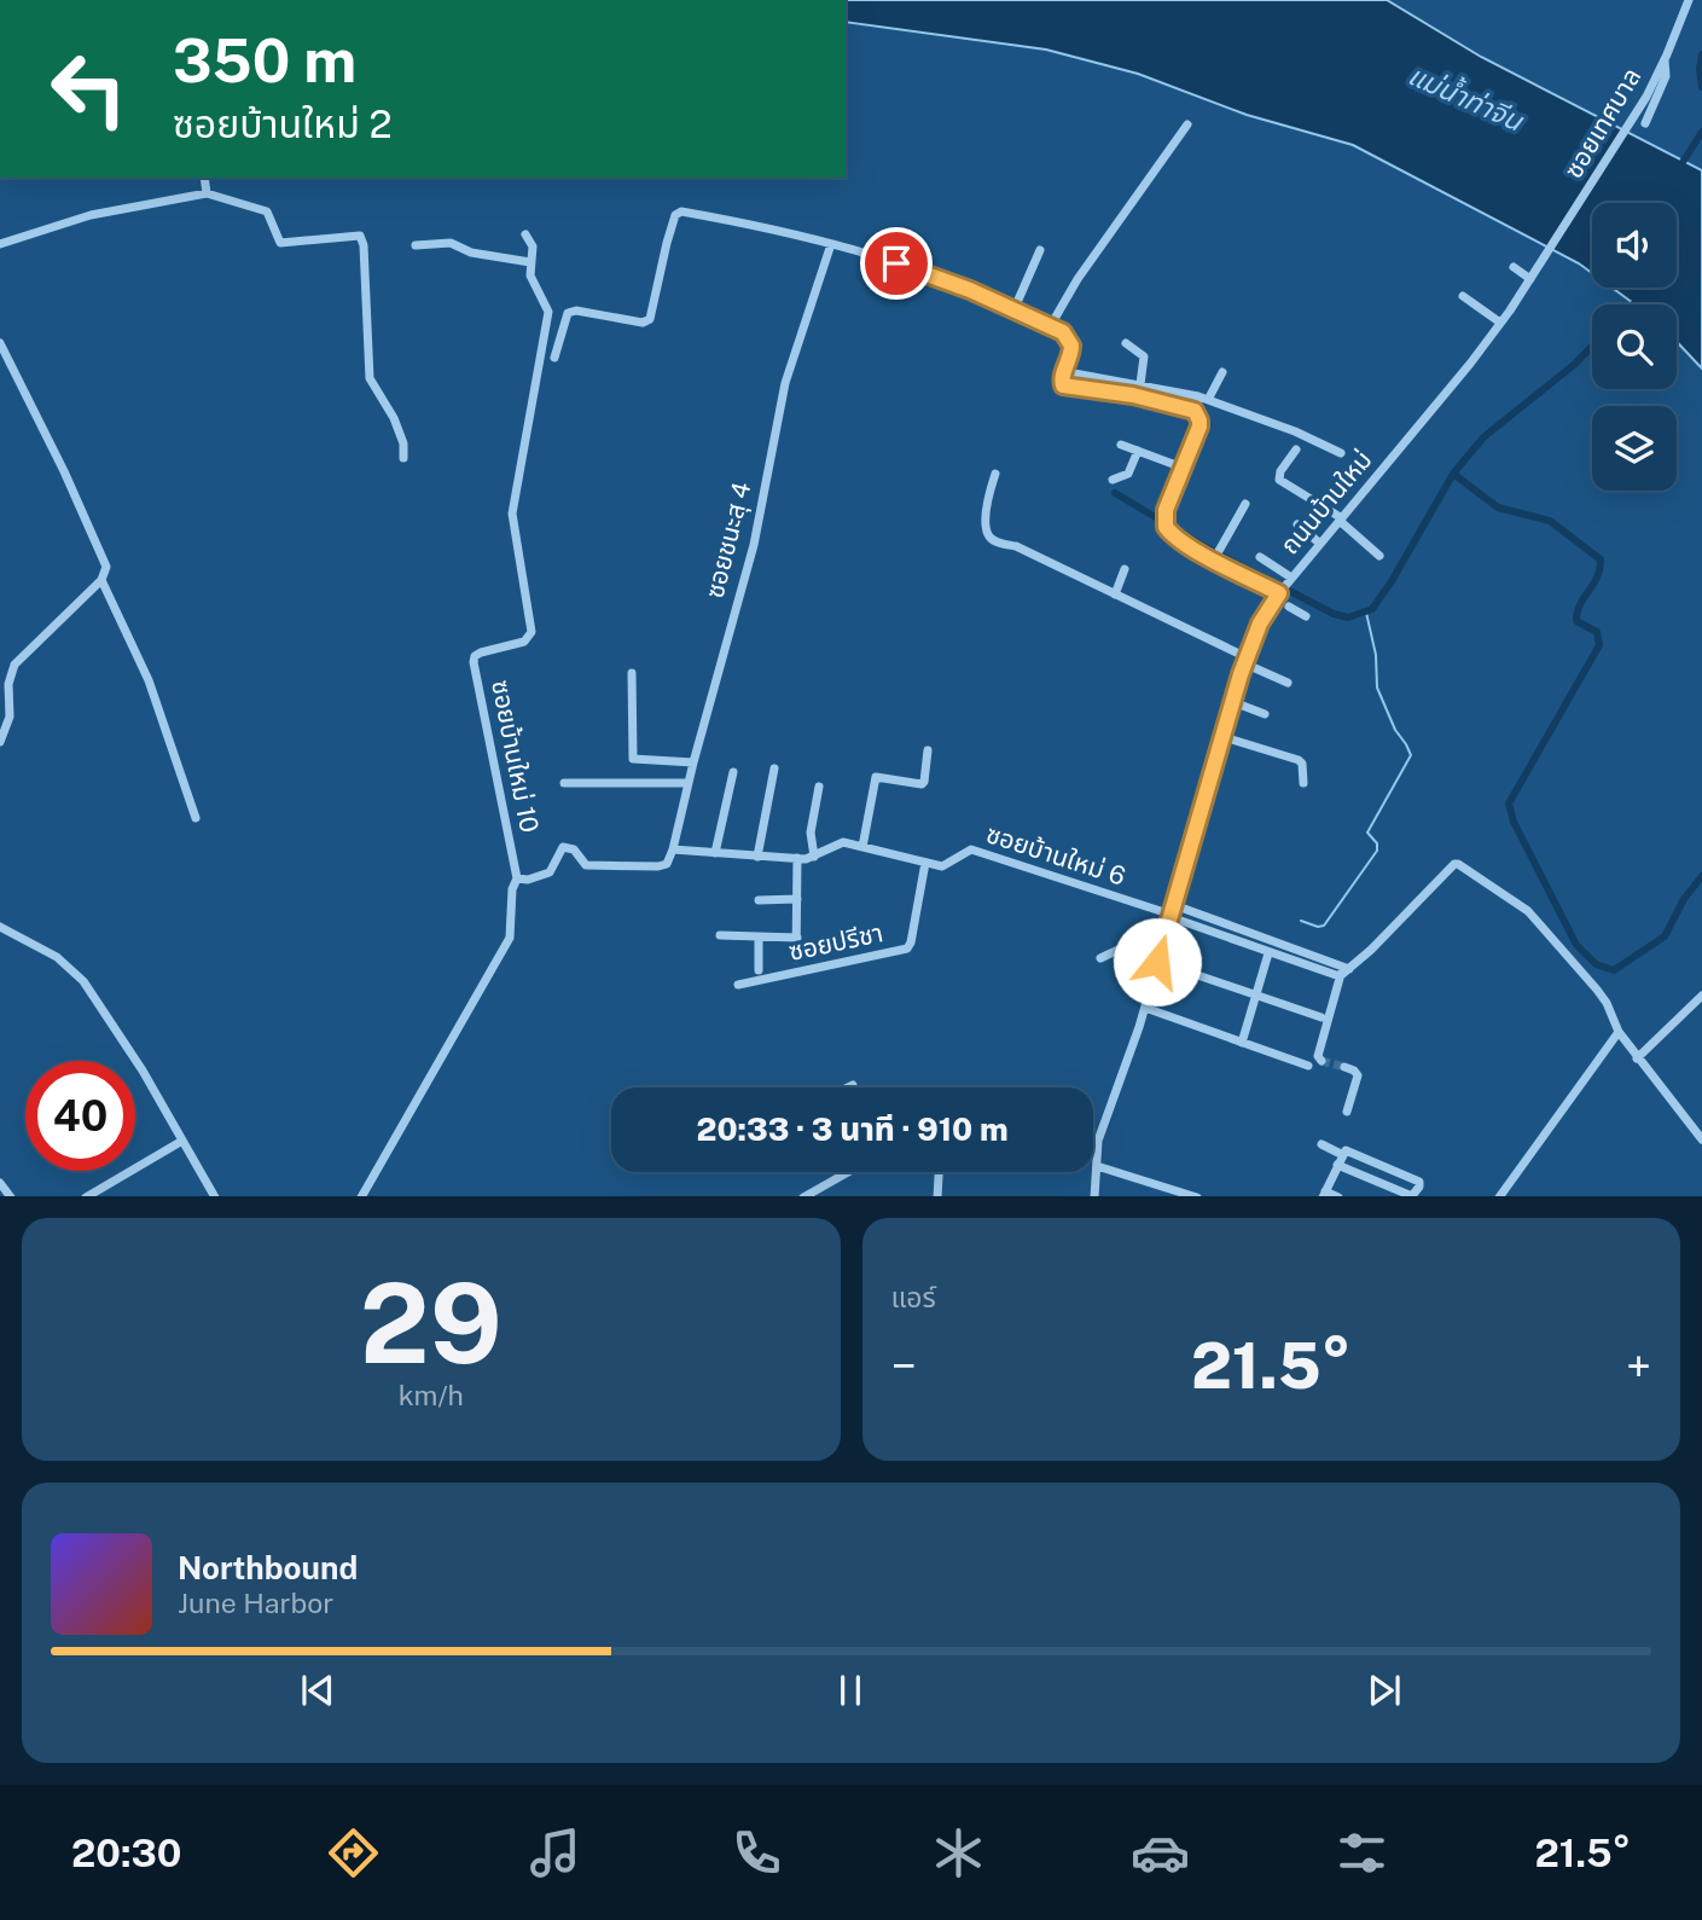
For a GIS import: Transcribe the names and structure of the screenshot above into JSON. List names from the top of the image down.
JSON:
{
  "streets": {
    "street": [
      "ซอยเทศบาล",
      "ถนนบ้านใหม่",
      "ซอยชนะสุ 4",
      "ซอยบ้านใหม่ 10",
      "ซอยบ้านใหม่ 6",
      "ซอยปรีชา"
    ]
  },
  "crossings": [
    ["ซอยเทศบาล", "ถนนบ้านใหม่"],
    ["ถนนบ้านใหม่", "ซอยบ้านใหม่ 6"],
    ["ซอยชนะสุ 4", "ซอยบ้านใหม่ 6"],
    ["ซอยบ้านใหม่ 6", "ซอยปรีชา"]
  ],
  "water": ["แม่น้ำท่าจีน"],
  "page": {
    "turn": ["350 m", "ซอยบ้านใหม่ 2"],
    "limit": "40",
    "trip": "20:33 · 3 นาที · 910 m",
    "tile": [
      ["29", "km/h"],
      "แอร์"
    ],
    "heat": ["−", "21.5°", "+"],
    "song": ["Northbound", "June Harbor"],
    "tabs": ["20:30", "21.5°"]
  }
}
